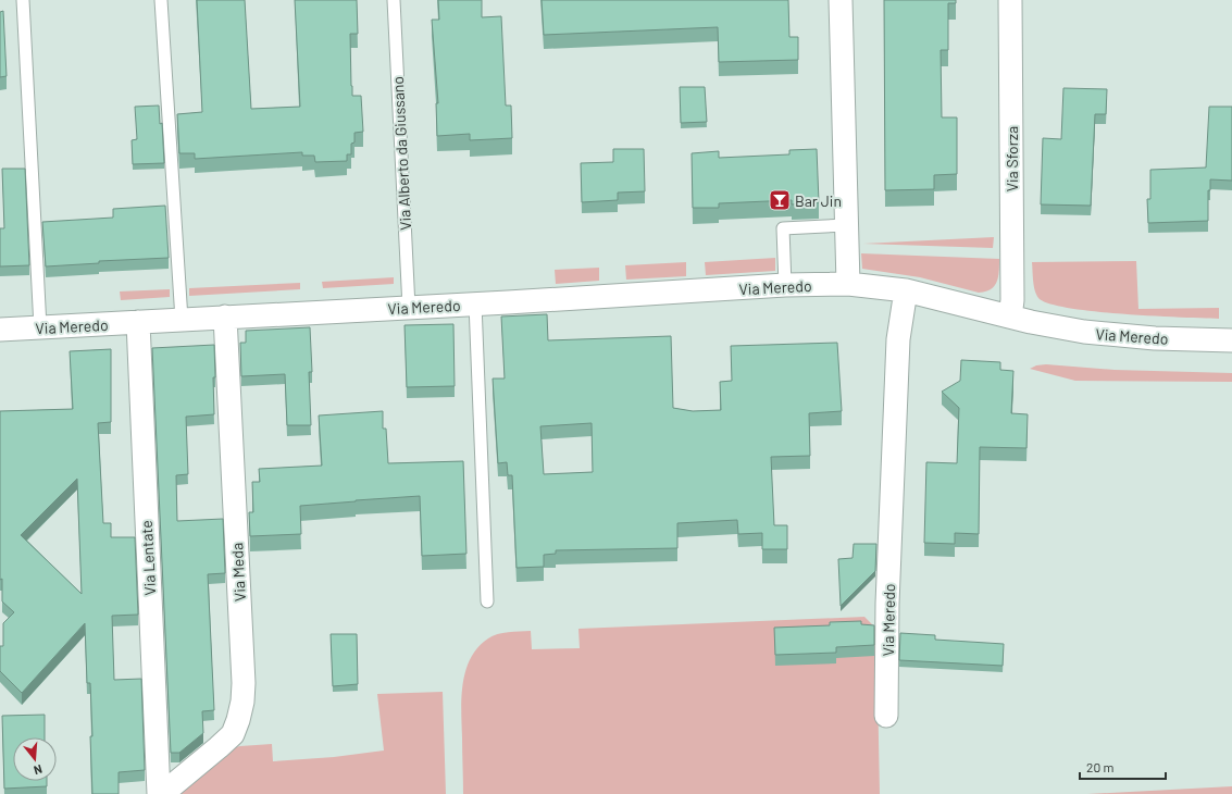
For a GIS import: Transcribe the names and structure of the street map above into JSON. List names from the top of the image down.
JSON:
{
  "streets": {
    "street": [
      "Via Sforza",
      "Via Meredo",
      "Via Lentate",
      "Via Meda"
    ],
    "lane": ["Via Alberto da Giussano"]
  },
  "crossings": [
    ["Via Alberto da Giussano", "Via Meredo"],
    ["Via Sforza", "Via Meredo"],
    ["Via Meredo", "Via Lentate"],
    ["Via Meredo", "Via Meda"]
  ],
  "places": {
    "bar": ["Bar Jin"]
  },
  "scale_bar": "20 m",
  "north": "bottom"
}
